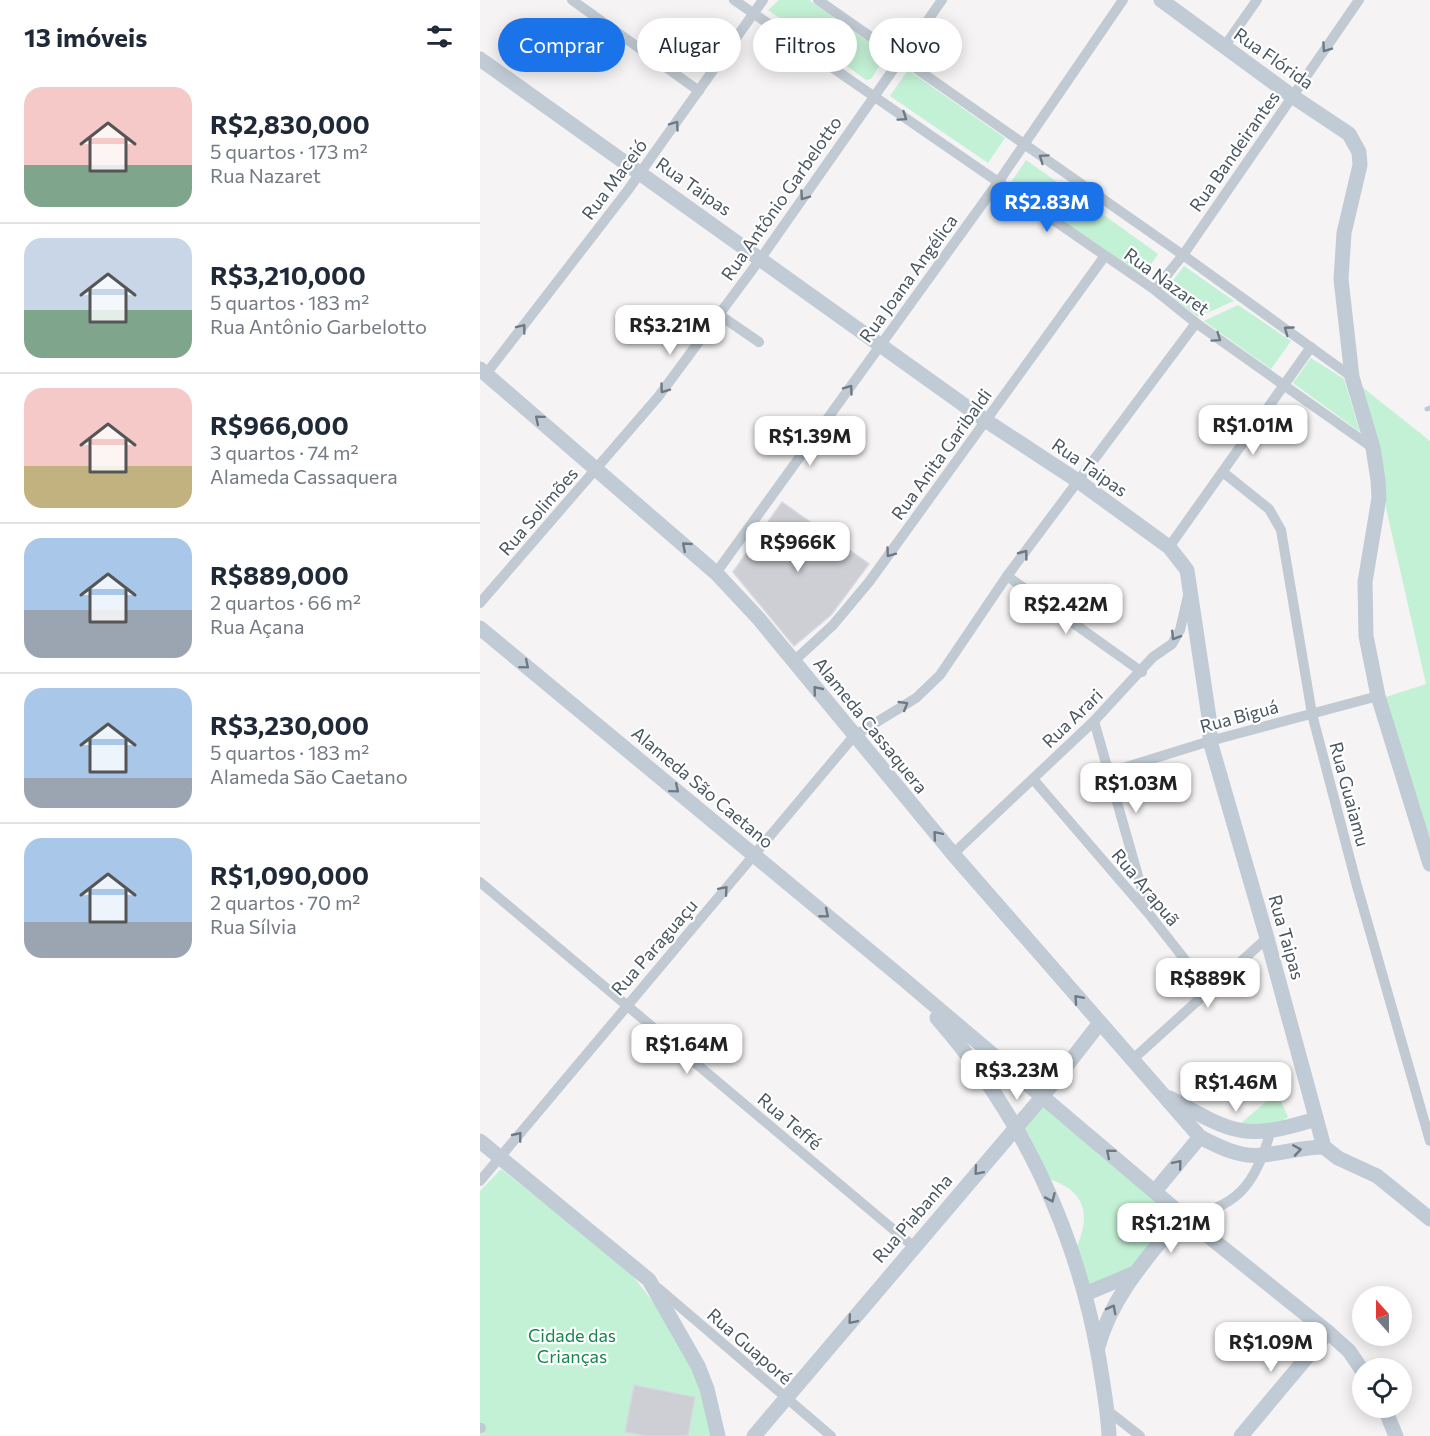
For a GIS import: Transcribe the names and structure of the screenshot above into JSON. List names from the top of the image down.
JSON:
{
  "streets": {
    "street": [
      "Rua Flórida",
      "Rua Bandeirantes",
      "Rua Maceió",
      "Rua Taipas",
      "Rua Antônio Garbelotto",
      "Rua Joana Angélica",
      "Rua Nazaret",
      "Rua Anita Garibaldi",
      "Rua Solimões",
      "Rua Biguá",
      "Rua Arari",
      "Alameda Cassaquera",
      "Alameda São Caetano",
      "Rua Guaiamu",
      "Rua Arapuã",
      "Rua Paraguaçu",
      "Rua Teffé",
      "Rua Piabanha",
      "Rua Guaporé"
    ]
  },
  "crossings": [
    ["Rua Flórida", "Rua Bandeirantes"],
    ["Rua Flórida", "Rua Nazaret"],
    ["Rua Bandeirantes", "Rua Nazaret"],
    ["Rua Maceió", "Rua Taipas"],
    ["Rua Maceió", "Rua Nazaret"],
    ["Rua Maceió", "Alameda Cassaquera"],
    ["Rua Taipas", "Rua Antônio Garbelotto"],
    ["Rua Taipas", "Rua Joana Angélica"],
    ["Rua Taipas", "Rua Anita Garibaldi"],
    ["Rua Taipas", "Rua Biguá"],
    ["Rua Taipas", "Rua Arari"],
    ["Rua Taipas", "Rua Paraguaçu"],
    ["Rua Antônio Garbelotto", "Rua Nazaret"],
    ["Rua Antônio Garbelotto", "Rua Solimões"],
    ["Rua Antônio Garbelotto", "Alameda Cassaquera"],
    ["Rua Joana Angélica", "Rua Nazaret"],
    ["Rua Joana Angélica", "Alameda Cassaquera"],
    ["Rua Nazaret", "Rua Anita Garibaldi"],
    ["Rua Nazaret", "Rua Paraguaçu"],
    ["Rua Anita Garibaldi", "Alameda Cassaquera"],
    ["Rua Solimões", "Alameda Cassaquera"],
    ["Rua Biguá", "Rua Guaiamu"],
    ["Rua Arari", "Alameda Cassaquera"],
    ["Rua Arari", "Rua Arapuã"],
    ["Alameda Cassaquera", "Rua Paraguaçu"],
    ["Alameda Cassaquera", "Rua Piabanha"],
    ["Alameda São Caetano", "Rua Paraguaçu"],
    ["Alameda São Caetano", "Rua Piabanha"],
    ["Rua Paraguaçu", "Rua Teffé"],
    ["Rua Teffé", "Rua Piabanha"],
    ["Rua Piabanha", "Rua Guaporé"]
  ],
  "one_way": [
    "Rua Maceió",
    "Rua Antônio Garbelotto",
    "Rua Joana Angélica",
    "Rua Anita Garibaldi",
    "Alameda Cassaquera",
    "Rua Paraguaçu",
    "Rua Piabanha"
  ],
  "parks": ["Cidade das Crianças"],
  "north": "top",
  "page": {
    "heading": "13 imóveis",
    "chip": [
      "Comprar",
      "Alugar",
      "Filtros",
      "Novo"
    ],
    "list": [
      {
        "name": "R$2,830,000",
        "note": "5 quartos · 173 m² · Rua Nazaret"
      },
      {
        "name": "R$3,210,000",
        "note": "5 quartos · 183 m² · Rua Antônio Garbelotto"
      },
      {
        "name": "R$966,000",
        "note": "3 quartos · 74 m² · Alameda Cassaquera"
      },
      {
        "name": "R$889,000",
        "note": "2 quartos · 66 m² · Rua Açana"
      },
      {
        "name": "R$3,230,000",
        "note": "5 quartos · 183 m² · Alameda São Caetano"
      },
      {
        "name": "R$1,090,000",
        "note": "2 quartos · 70 m² · Rua Sílvia"
      }
    ],
    "price": [
      "R$2.83M",
      "R$3.21M",
      "R$1.01M",
      "R$1.39M",
      "R$966K",
      "R$2.42M",
      "R$1.03M",
      "R$889K",
      "R$1.64M",
      "R$3.23M",
      "R$1.46M",
      "R$1.21M",
      "R$1.09M"
    ]
  }
}
